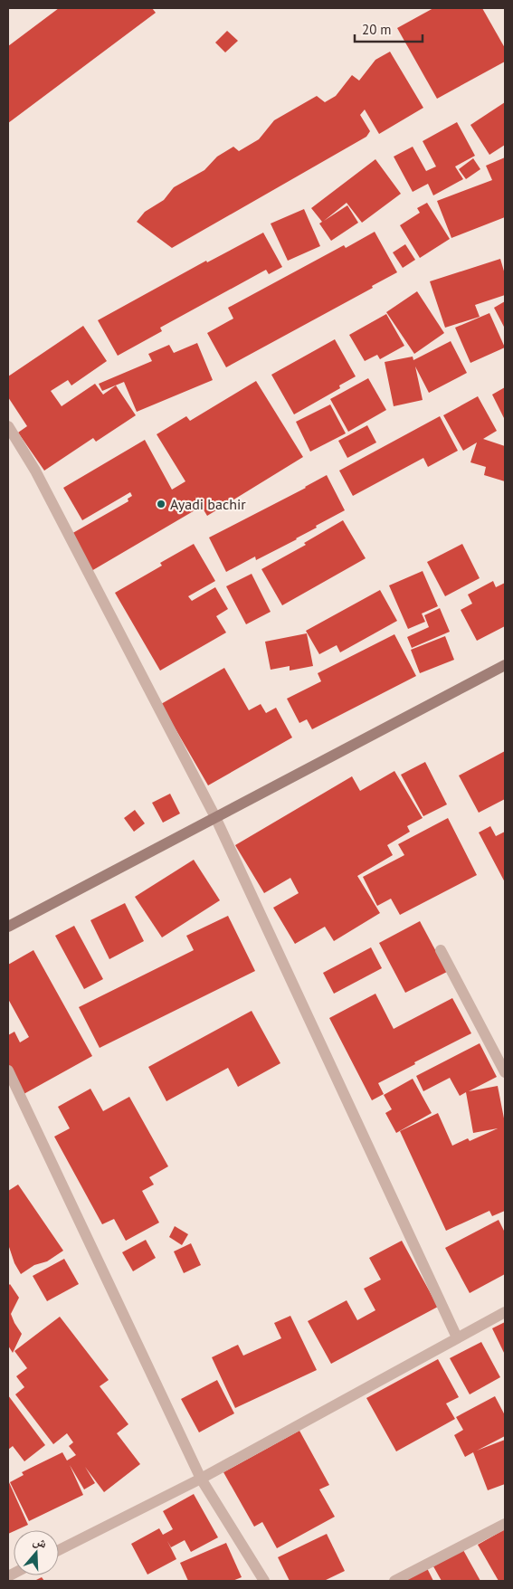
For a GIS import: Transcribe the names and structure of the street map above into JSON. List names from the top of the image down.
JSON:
{
  "places": ["Ayadi bachir"],
  "scale_bar": "20 m",
  "north": "top"
}
